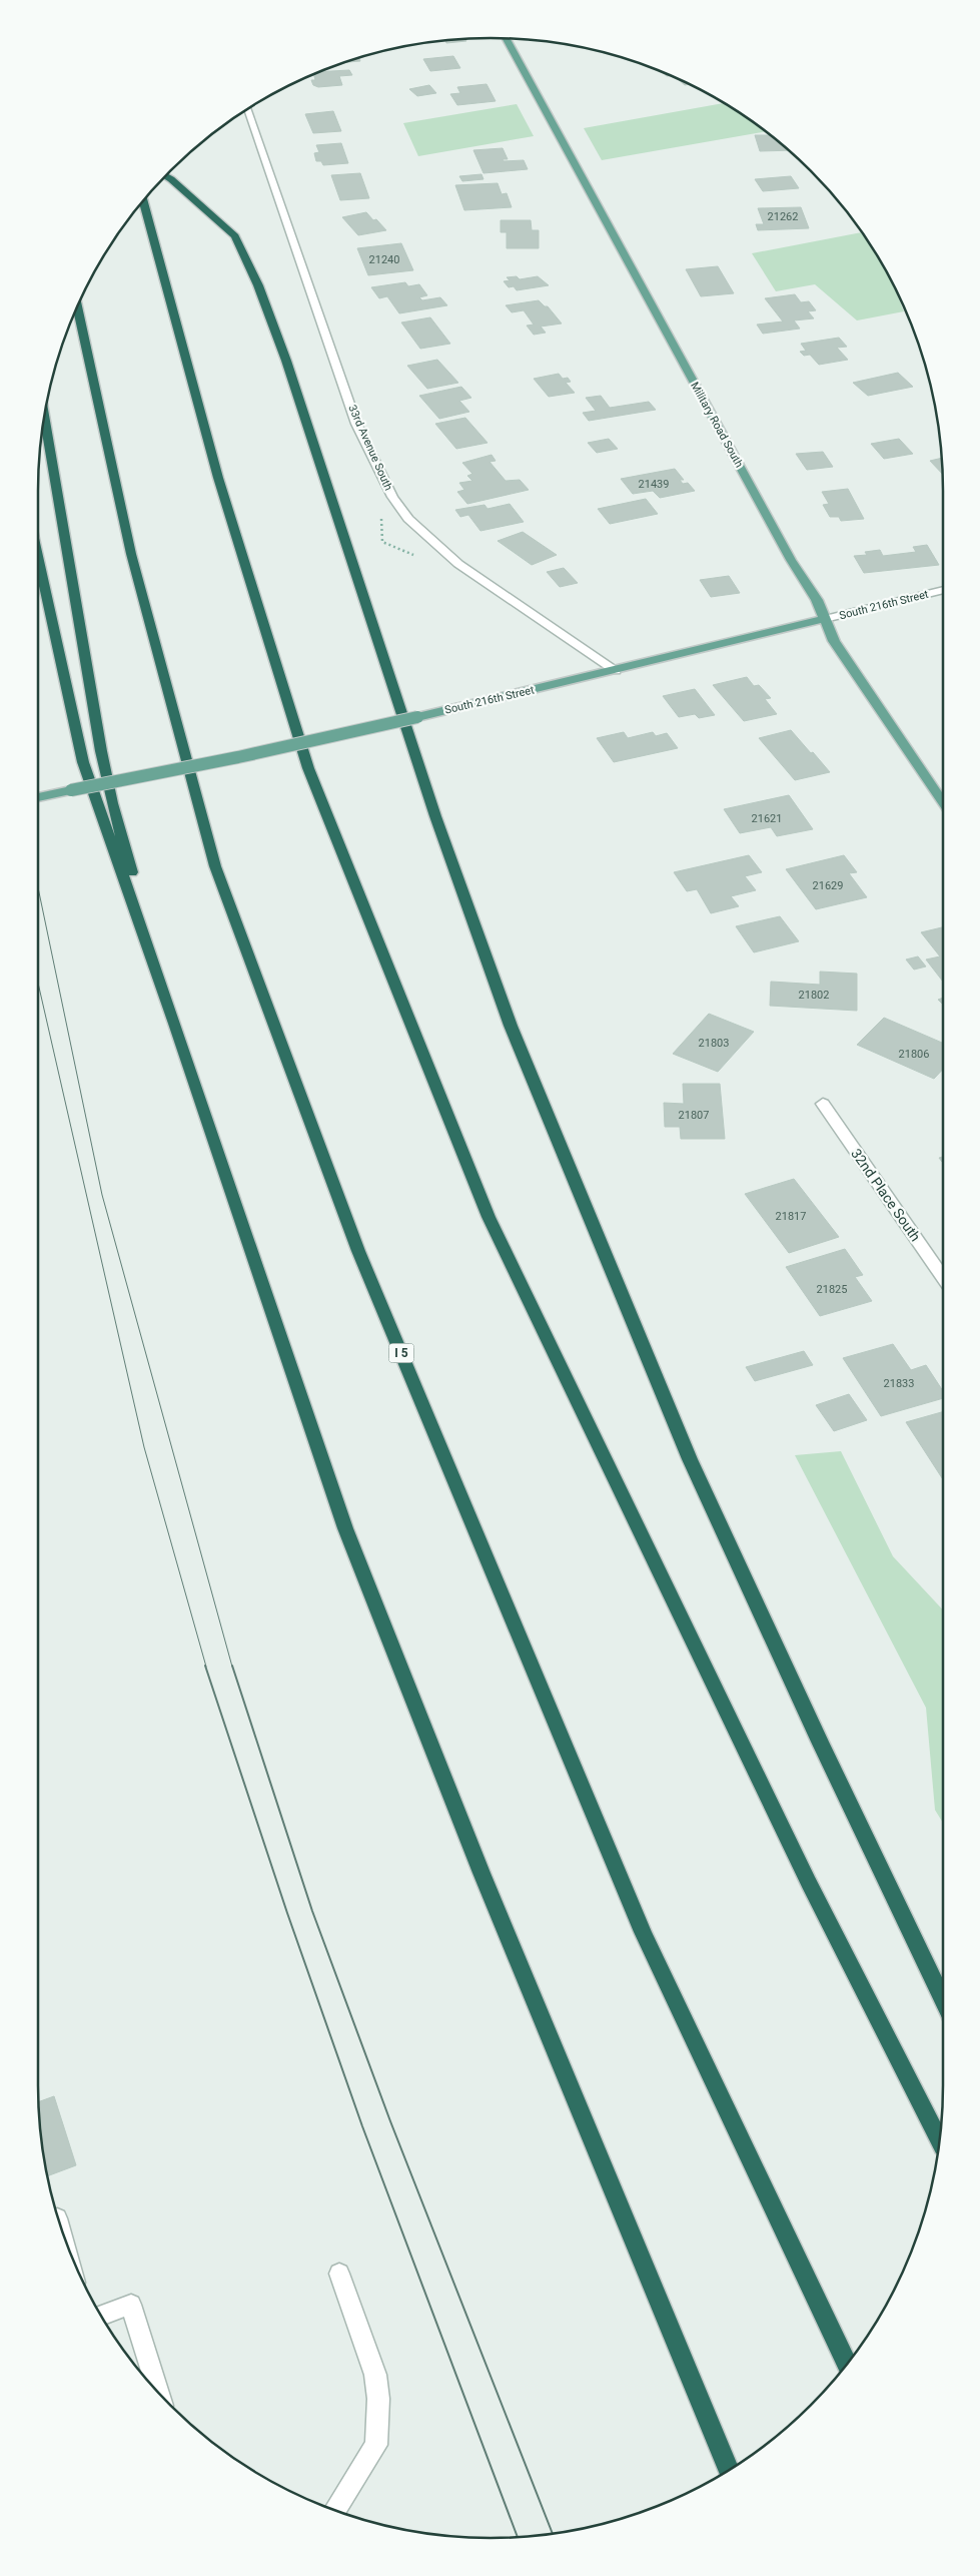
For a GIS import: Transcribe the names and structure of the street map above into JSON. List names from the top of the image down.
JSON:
{
  "streets": {
    "highway": ["I 5"],
    "main road": ["Military Road South", "South 216th Street"],
    "street": ["33rd Avenue South", "32nd Place South"]
  },
  "crossings": [
    ["Military Road South", "South 216th Street"],
    ["33rd Avenue South", "South 216th Street"]
  ],
  "house_numbers": [
    "21262",
    "21240",
    "21439",
    "21621",
    "21629",
    "21802",
    "21803",
    "21806",
    "21807",
    "21817",
    "21825",
    "21833"
  ]
}
